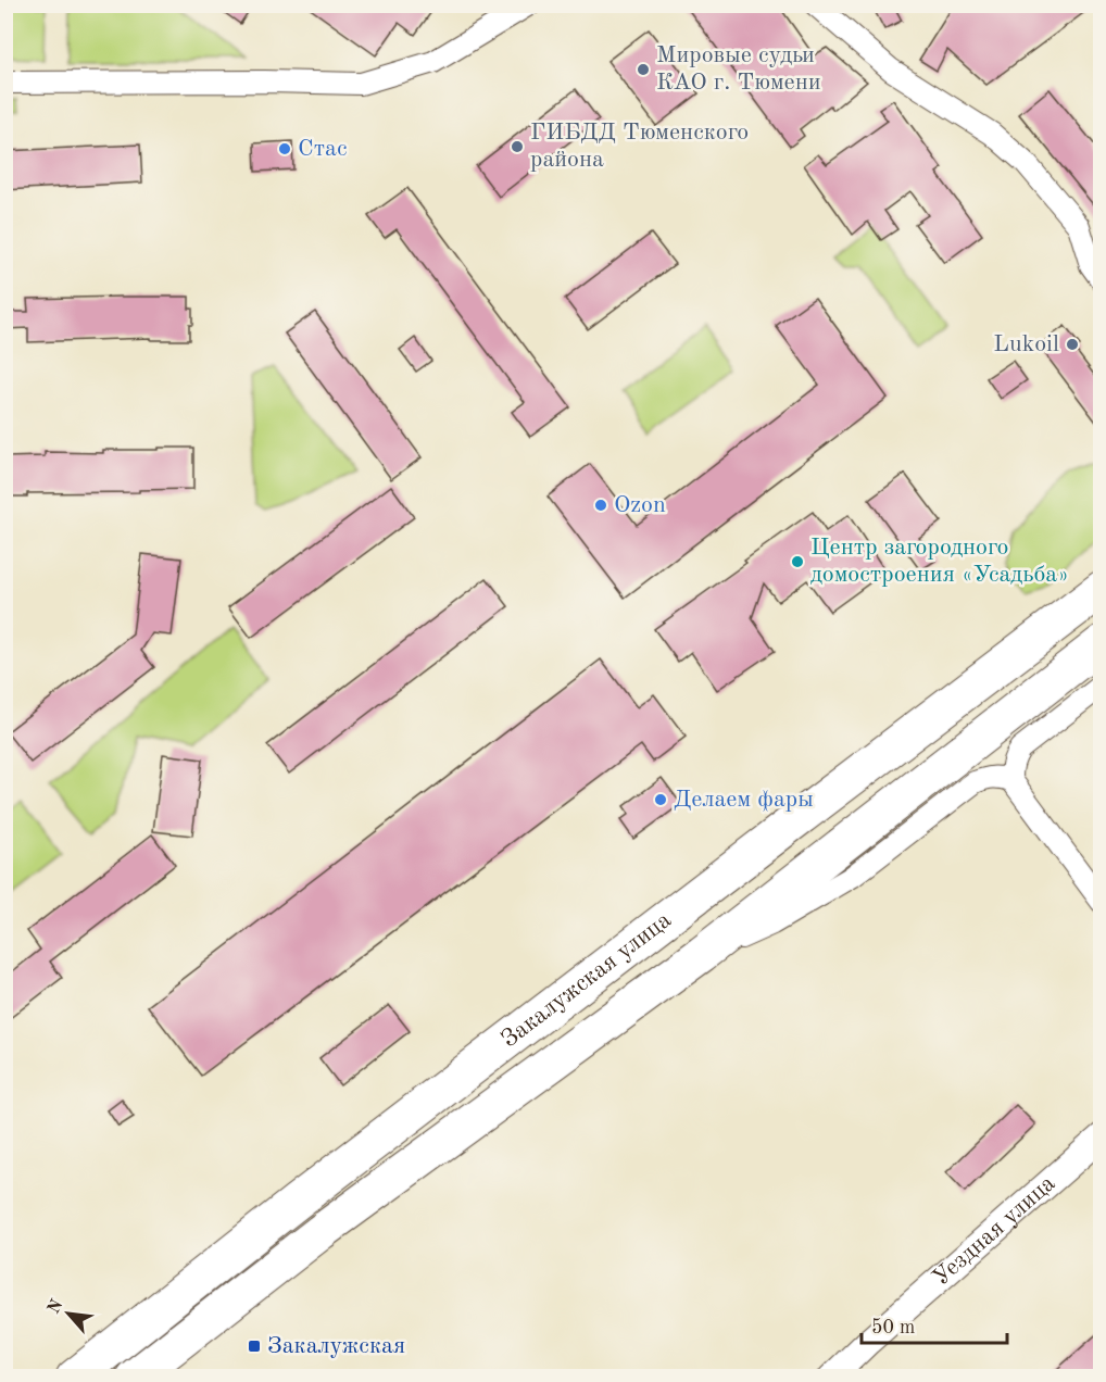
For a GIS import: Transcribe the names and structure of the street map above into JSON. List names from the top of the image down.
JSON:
{
  "streets": {
    "highway": ["Закалужская улица"],
    "street": ["Уездная улица"]
  },
  "places": {
    "other": [
      "Мировые судьи КАО г. Тюмени",
      "ГИБДД Тюменского района",
      "Стас",
      "Lukoil",
      "Ozon",
      "Центр загородного домостроения «Усадьба»",
      "Делаем фары"
    ],
    "transit": ["Закалужская"]
  },
  "scale_bar": "50 m",
  "north": "top left"
}
